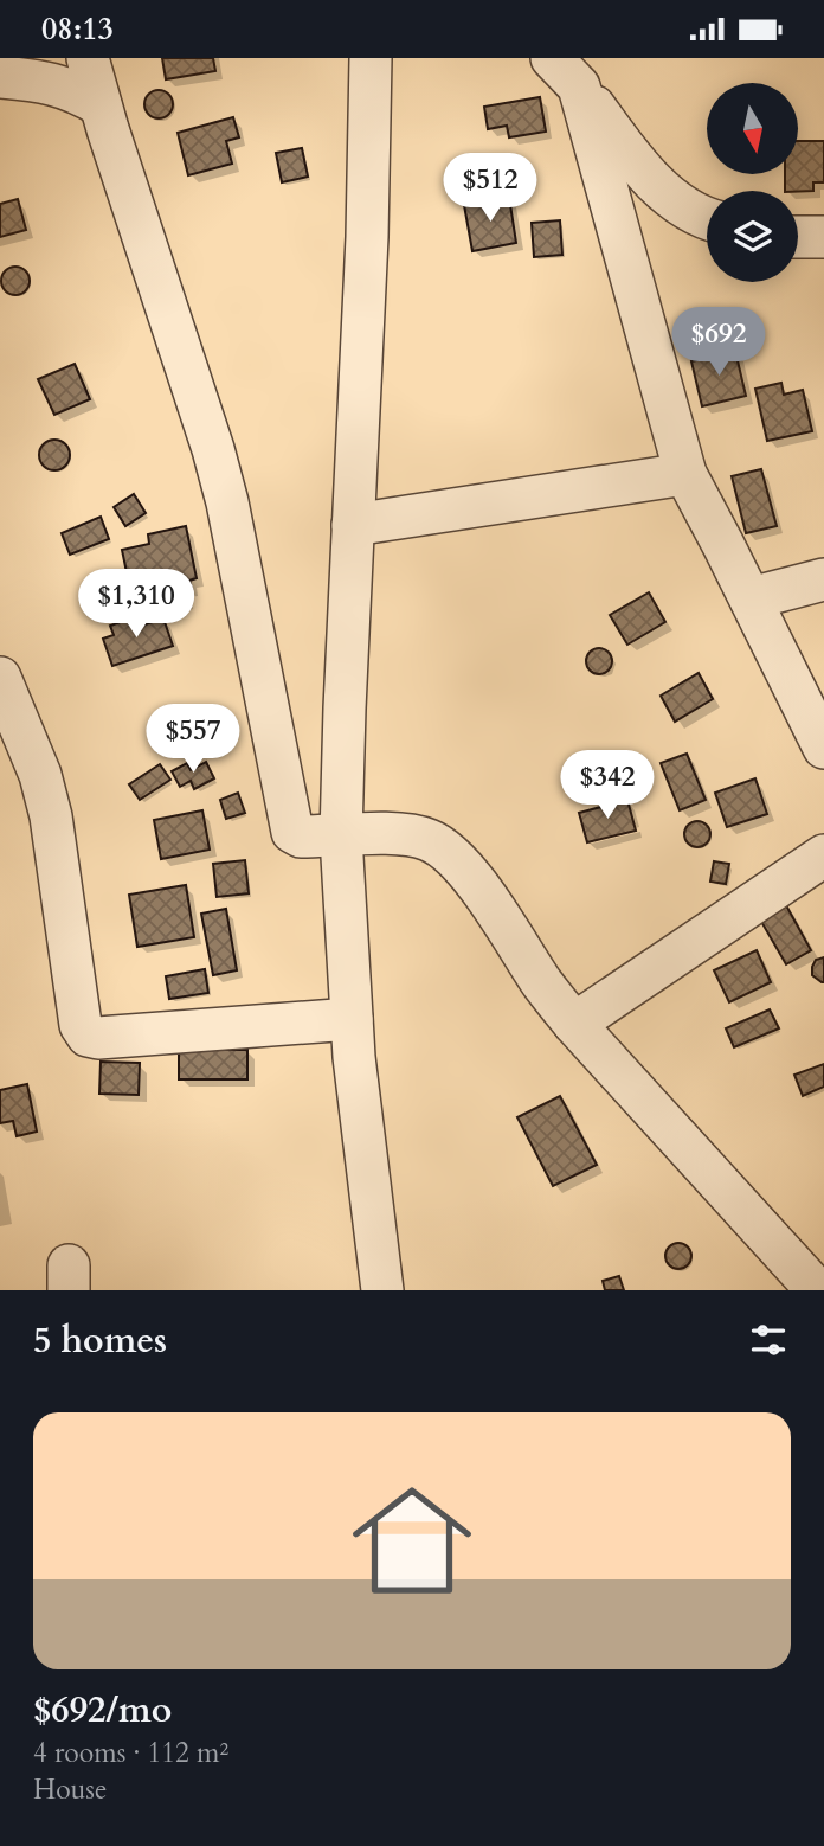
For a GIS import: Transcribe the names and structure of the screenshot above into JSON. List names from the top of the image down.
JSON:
{
  "north": "bottom",
  "page": {
    "status": "08:13",
    "price": [
      "$512",
      "$692",
      "$1,310",
      "$557",
      "$342"
    ],
    "heading": "5 homes",
    "list": [
      {
        "name": "$692/mo",
        "note": "4 rooms · 112 m² · House"
      }
    ]
  }
}
